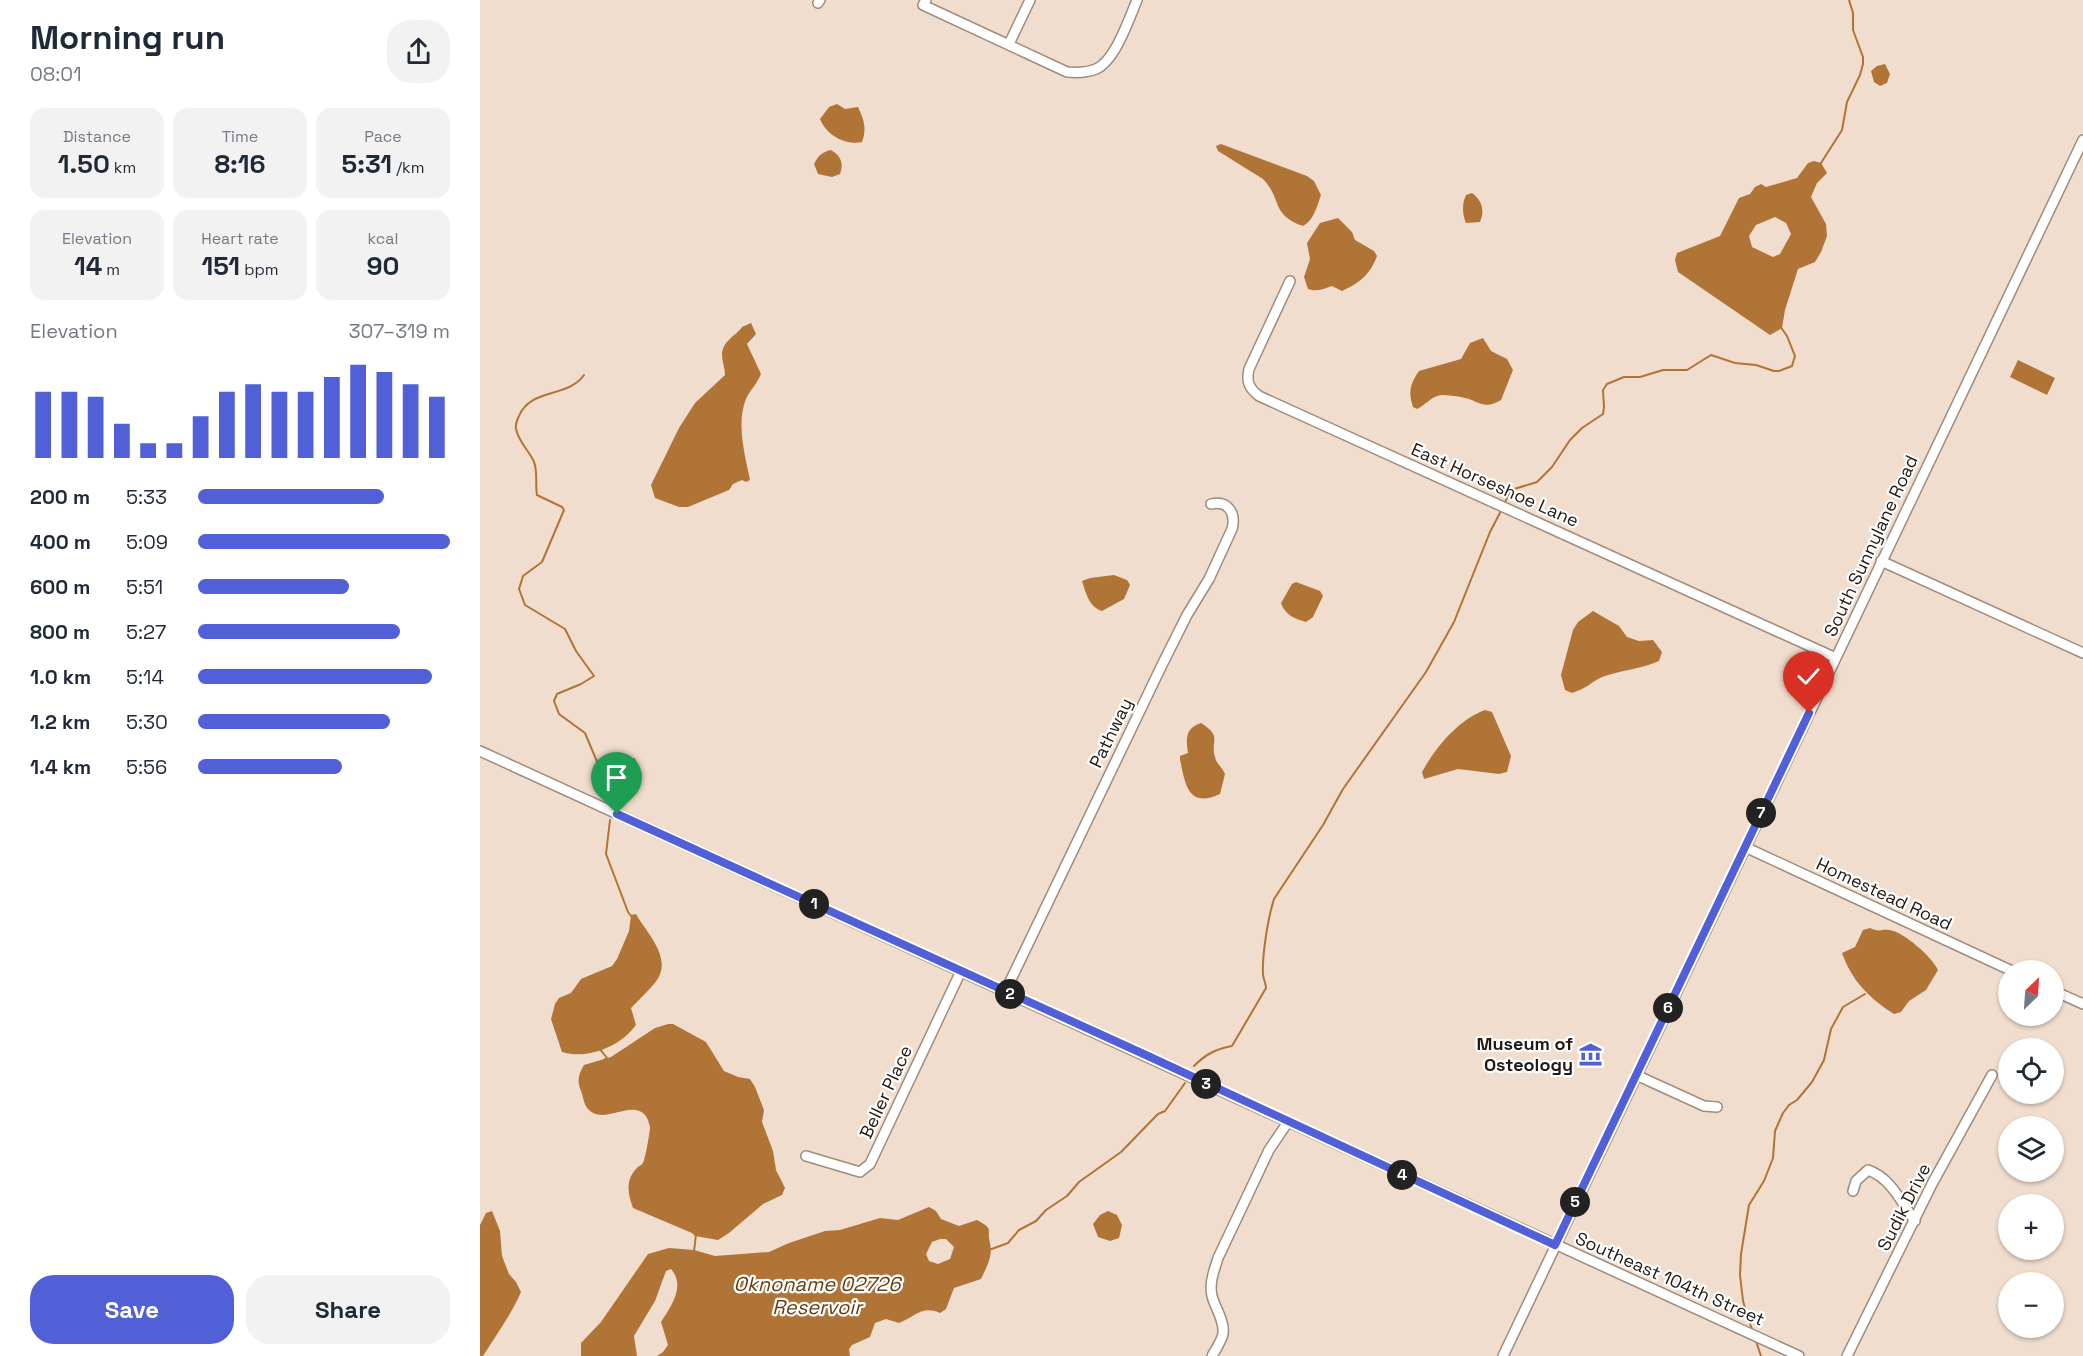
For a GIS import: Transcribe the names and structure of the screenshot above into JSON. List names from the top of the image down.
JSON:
{
  "streets": {
    "street": [
      "East Horseshoe Lane",
      "South Sunnylane Road",
      "Pathway",
      "Homestead Road",
      "Beller Place",
      "Sudik Drive",
      "Southeast 104th Street"
    ]
  },
  "crossings": [
    ["East Horseshoe Lane", "South Sunnylane Road"],
    ["South Sunnylane Road", "Homestead Road"],
    ["South Sunnylane Road", "Southeast 104th Street"],
    ["Pathway", "Southeast 104th Street"],
    ["Beller Place", "Southeast 104th Street"]
  ],
  "water": ["Oknoname 02726 Reservoir"],
  "places": {
    "museum": ["Museum of Osteology"]
  },
  "north": "top right",
  "page": {
    "heading": ["Morning run", "08:01"],
    "stats": [
      ["Distance", "1.50 km"],
      ["Time", "8:16"],
      ["Pace", "5:31 /km"],
      ["Elevation", "14 m"],
      ["Heart rate", "151 bpm"],
      ["kcal", "90"]
    ],
    "chart": ["Elevation", "307–319 m"],
    "list": [
      {
        "name": "200 m",
        "note": "5:33"
      },
      {
        "name": "400 m",
        "note": "5:09"
      },
      {
        "name": "600 m",
        "note": "5:51"
      },
      {
        "name": "800 m",
        "note": "5:27"
      },
      {
        "name": "1.0 km",
        "note": "5:14"
      },
      {
        "name": "1.2 km",
        "note": "5:30"
      },
      {
        "name": "1.4 km",
        "note": "5:56"
      }
    ],
    "pins": [
      "7",
      "1",
      "2",
      "6",
      "3",
      "4",
      "5"
    ],
    "map_buttons": ["+", "−"],
    "buttons": ["Save", "Share"]
  }
}
